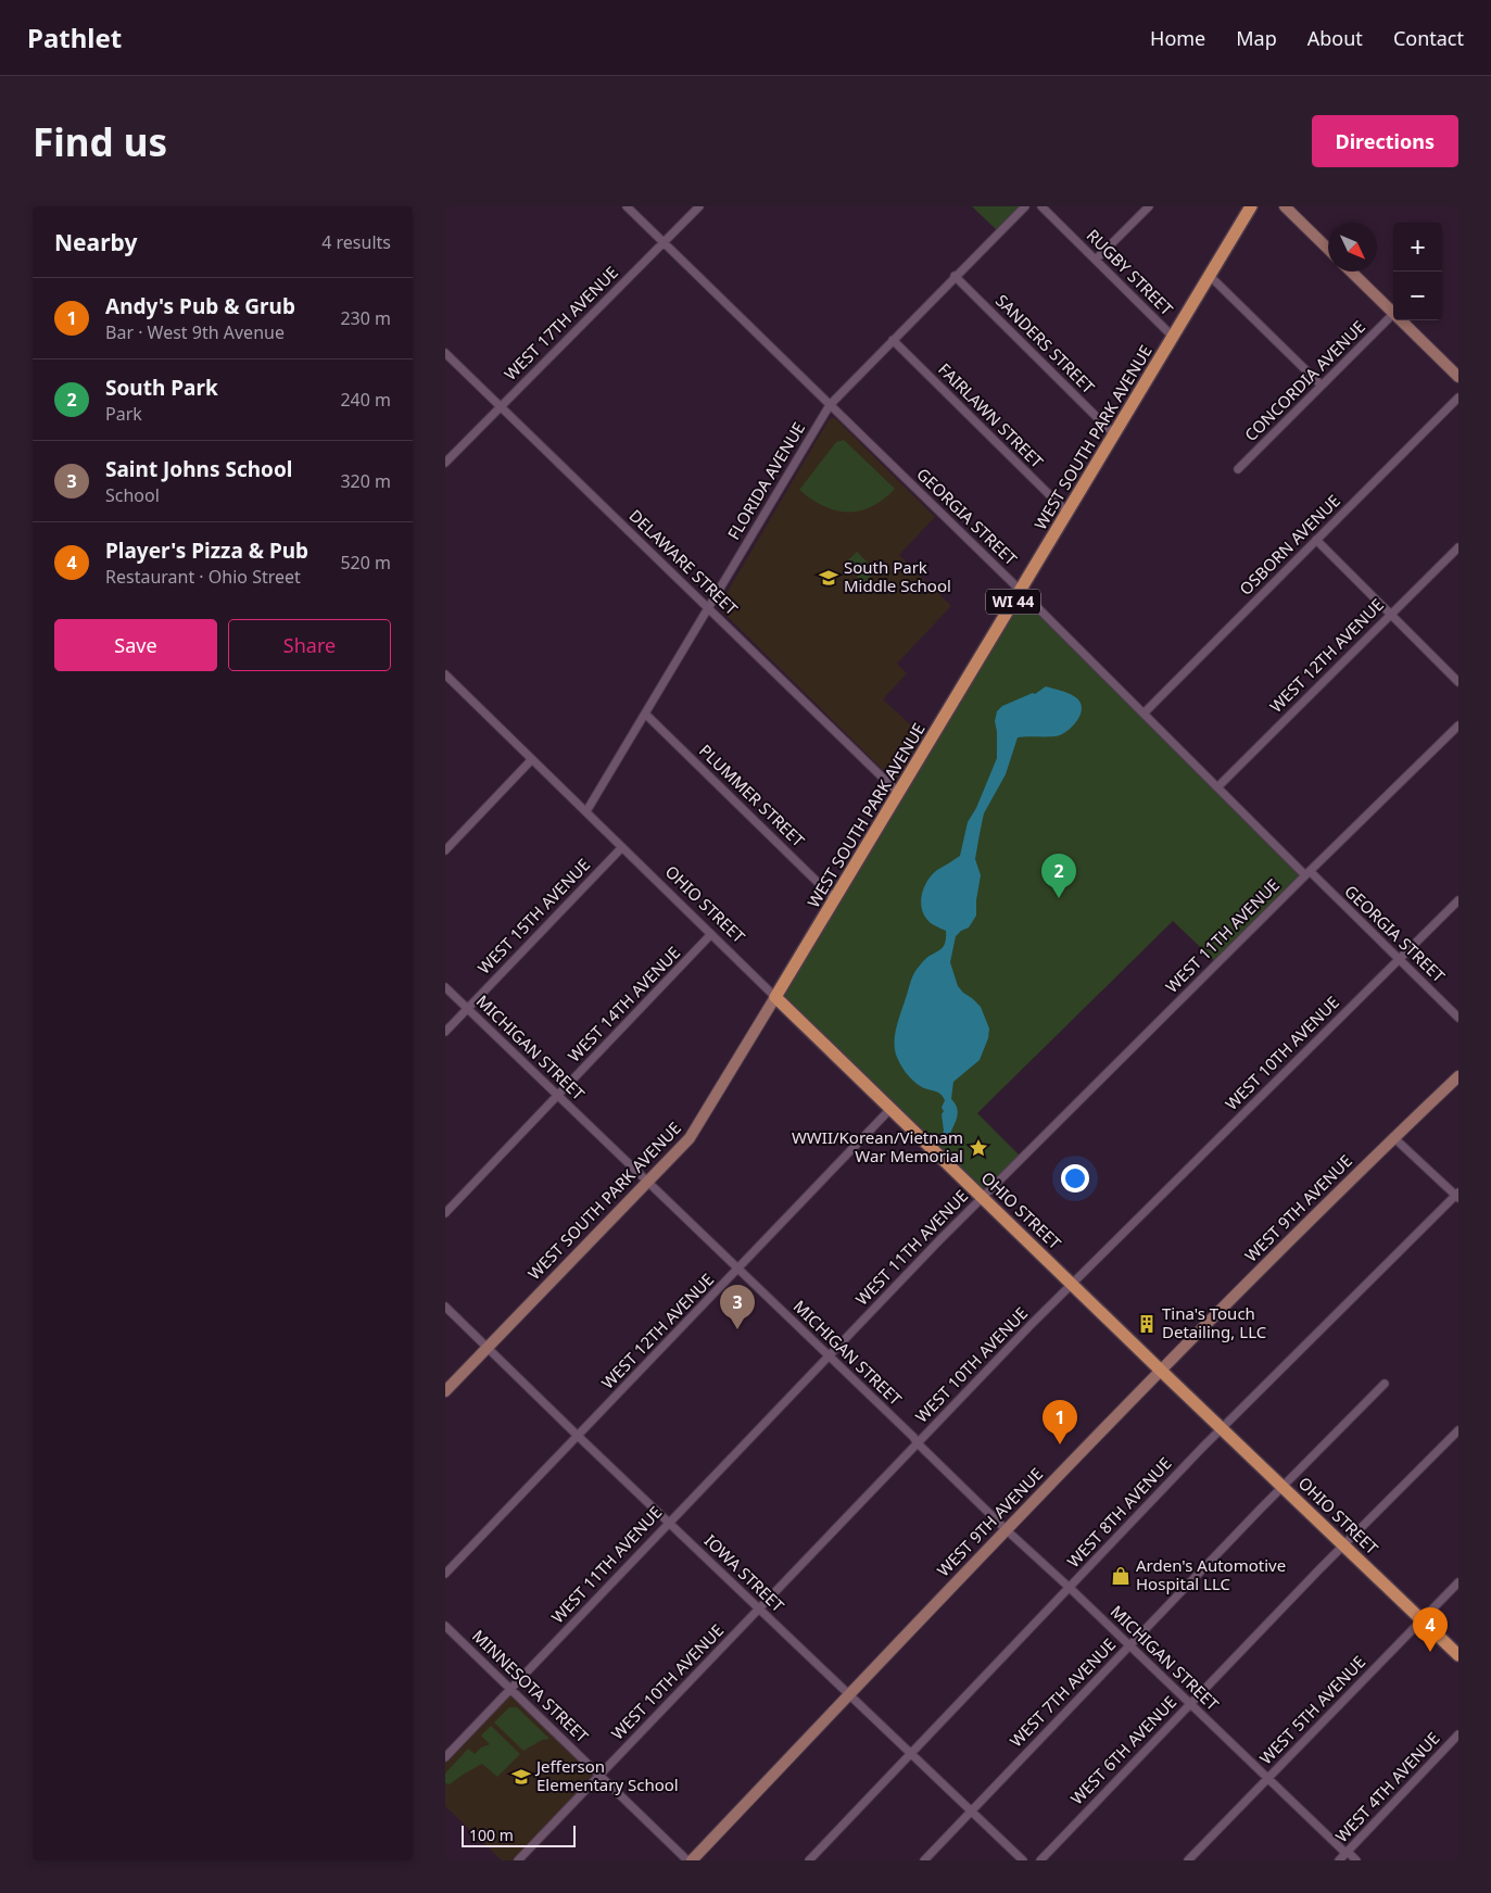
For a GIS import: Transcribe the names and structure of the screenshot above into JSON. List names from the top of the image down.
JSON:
{
  "streets": {
    "main road": [
      "WEST SOUTH PARK AVENUE",
      "WI 44",
      "OHIO STREET",
      "WEST 9TH AVENUE"
    ],
    "street": [
      "RUGBY STREET",
      "WEST 17TH AVENUE",
      "SANDERS STREET",
      "CONCORDIA AVENUE",
      "FAIRLAWN STREET",
      "FLORIDA AVENUE",
      "GEORGIA STREET",
      "OSBORN AVENUE",
      "DELAWARE STREET",
      "WEST 12TH AVENUE",
      "PLUMMER STREET",
      "WEST 15TH AVENUE",
      "WEST 11TH AVENUE",
      "WEST 14TH AVENUE",
      "MICHIGAN STREET",
      "WEST 10TH AVENUE",
      "WEST 8TH AVENUE",
      "IOWA STREET",
      "MINNESOTA STREET",
      "WEST 7TH AVENUE",
      "WEST 5TH AVENUE",
      "WEST 6TH AVENUE",
      "WEST 4TH AVENUE"
    ]
  },
  "crossings": [
    ["RUGBY STREET", "WEST SOUTH PARK AVENUE"],
    ["WEST 17TH AVENUE", "GEORGIA STREET"],
    ["WEST 17TH AVENUE", "DELAWARE STREET"],
    ["SANDERS STREET", "WEST SOUTH PARK AVENUE"],
    ["SANDERS STREET", "FLORIDA AVENUE"],
    ["FAIRLAWN STREET", "WEST SOUTH PARK AVENUE"],
    ["FAIRLAWN STREET", "FLORIDA AVENUE"],
    ["WEST SOUTH PARK AVENUE", "GEORGIA STREET"],
    ["WEST SOUTH PARK AVENUE", "DELAWARE STREET"],
    ["WEST SOUTH PARK AVENUE", "PLUMMER STREET"],
    ["WEST SOUTH PARK AVENUE", "OHIO STREET"],
    ["WEST SOUTH PARK AVENUE", "MICHIGAN STREET"],
    ["WEST SOUTH PARK AVENUE", "IOWA STREET"],
    ["FLORIDA AVENUE", "GEORGIA STREET"],
    ["FLORIDA AVENUE", "DELAWARE STREET"],
    ["FLORIDA AVENUE", "PLUMMER STREET"],
    ["FLORIDA AVENUE", "OHIO STREET"],
    ["GEORGIA STREET", "OSBORN AVENUE"],
    ["GEORGIA STREET", "WEST 12TH AVENUE"],
    ["GEORGIA STREET", "WEST 11TH AVENUE"],
    ["GEORGIA STREET", "WEST 10TH AVENUE"],
    ["WEST 12TH AVENUE", "OHIO STREET"],
    ["WEST 12TH AVENUE", "MICHIGAN STREET"],
    ["WEST 12TH AVENUE", "IOWA STREET"],
    ["OHIO STREET", "WEST 15TH AVENUE"],
    ["OHIO STREET", "WEST 11TH AVENUE"],
    ["OHIO STREET", "WEST 14TH AVENUE"],
    ["OHIO STREET", "WEST 10TH AVENUE"],
    ["OHIO STREET", "WEST 9TH AVENUE"],
    ["OHIO STREET", "WEST 8TH AVENUE"],
    ["OHIO STREET", "WEST 7TH AVENUE"],
    ["OHIO STREET", "WEST 5TH AVENUE"],
    ["OHIO STREET", "WEST 6TH AVENUE"],
    ["WEST 15TH AVENUE", "MICHIGAN STREET"],
    ["WEST 11TH AVENUE", "MICHIGAN STREET"],
    ["WEST 11TH AVENUE", "IOWA STREET"],
    ["WEST 11TH AVENUE", "MINNESOTA STREET"],
    ["WEST 14TH AVENUE", "MICHIGAN STREET"],
    ["MICHIGAN STREET", "WEST 10TH AVENUE"],
    ["MICHIGAN STREET", "WEST 9TH AVENUE"],
    ["MICHIGAN STREET", "WEST 8TH AVENUE"],
    ["MICHIGAN STREET", "WEST 7TH AVENUE"],
    ["MICHIGAN STREET", "WEST 5TH AVENUE"],
    ["MICHIGAN STREET", "WEST 6TH AVENUE"],
    ["MICHIGAN STREET", "WEST 4TH AVENUE"],
    ["WEST 10TH AVENUE", "IOWA STREET"],
    ["WEST 10TH AVENUE", "MINNESOTA STREET"],
    ["WEST 9TH AVENUE", "IOWA STREET"],
    ["WEST 9TH AVENUE", "MINNESOTA STREET"],
    ["WEST 8TH AVENUE", "IOWA STREET"],
    ["IOWA STREET", "WEST 7TH AVENUE"]
  ],
  "places": {
    "school or university": ["South Park Middle School", "Jefferson Elementary School"],
    "place": ["WWII/Korean/Vietnam War Memorial"],
    "building": ["Tina's Touch Detailing, LLC"],
    "shop": ["Arden's Automotive Hospital LLC"]
  },
  "scale_bar": "100 m",
  "north": "bottom right",
  "page": {
    "header": "Pathlet",
    "nav": [
      "Home",
      "Map",
      "About",
      "Contact"
    ],
    "buttons": [
      "Directions",
      ["Save", "Share"]
    ],
    "title": "Find us",
    "heading": ["Nearby", "4 results"],
    "map_buttons": ["+", "−"],
    "list": [
      {
        "mark": "1",
        "name": "Andy's Pub & Grub",
        "note": "Bar · West 9th Avenue",
        "value": "230 m"
      },
      {
        "mark": "2",
        "name": "South Park",
        "note": "Park",
        "value": "240 m"
      },
      {
        "mark": "3",
        "name": "Saint Johns School",
        "note": "School",
        "value": "320 m"
      },
      {
        "mark": "4",
        "name": "Player's Pizza & Pub",
        "note": "Restaurant · Ohio Street",
        "value": "520 m"
      }
    ],
    "pins": [
      "2",
      "3",
      "1",
      "4"
    ],
    "scale": "100 m"
  }
}
